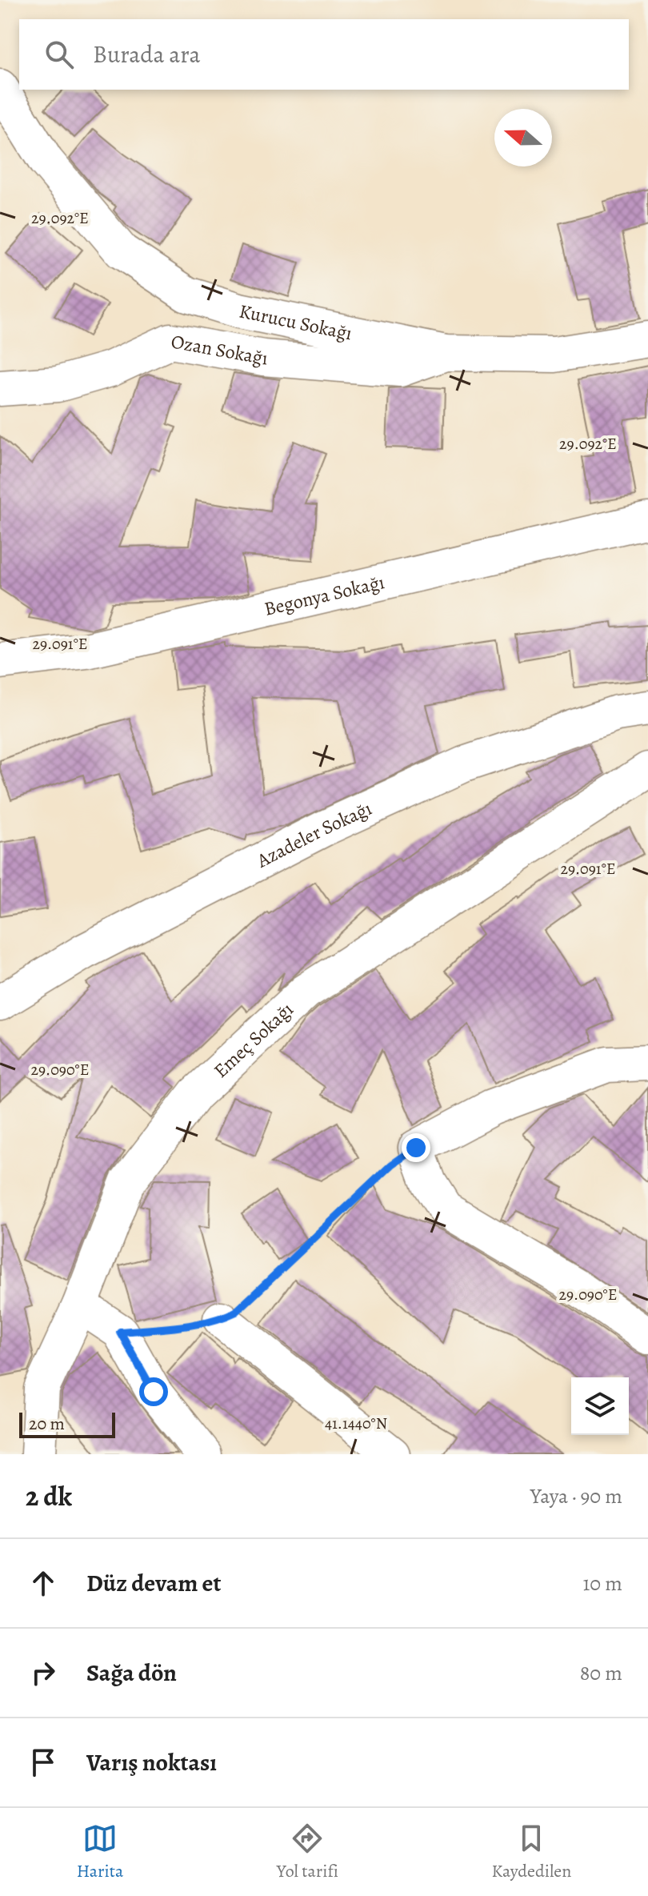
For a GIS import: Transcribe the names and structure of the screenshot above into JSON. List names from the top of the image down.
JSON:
{
  "streets": {
    "street": [
      "Kurucu Sokağı",
      "Ozan Sokağı",
      "Begonya Sokağı",
      "Azadeler Sokağı",
      "Emeç Sokağı"
    ]
  },
  "crossings": [
    ["Kurucu Sokağı", "Ozan Sokağı"]
  ],
  "scale_bar": "20 m",
  "north": "left",
  "page": {
    "search": "Burada ara",
    "scale": "20 m",
    "heading": ["2 dk", "Yaya · 90 m"],
    "list": [
      ["Düz devam et", "10 m"],
      ["Sağa dön", "80 m"],
      "Varış noktası"
    ],
    "nav": ["Harita", "Yol tarifi", "Kaydedilen"]
  },
  "coordinates": [
    "29.092°E",
    "29.091°E",
    "29.090°E",
    "41.1440°N"
  ]
}
